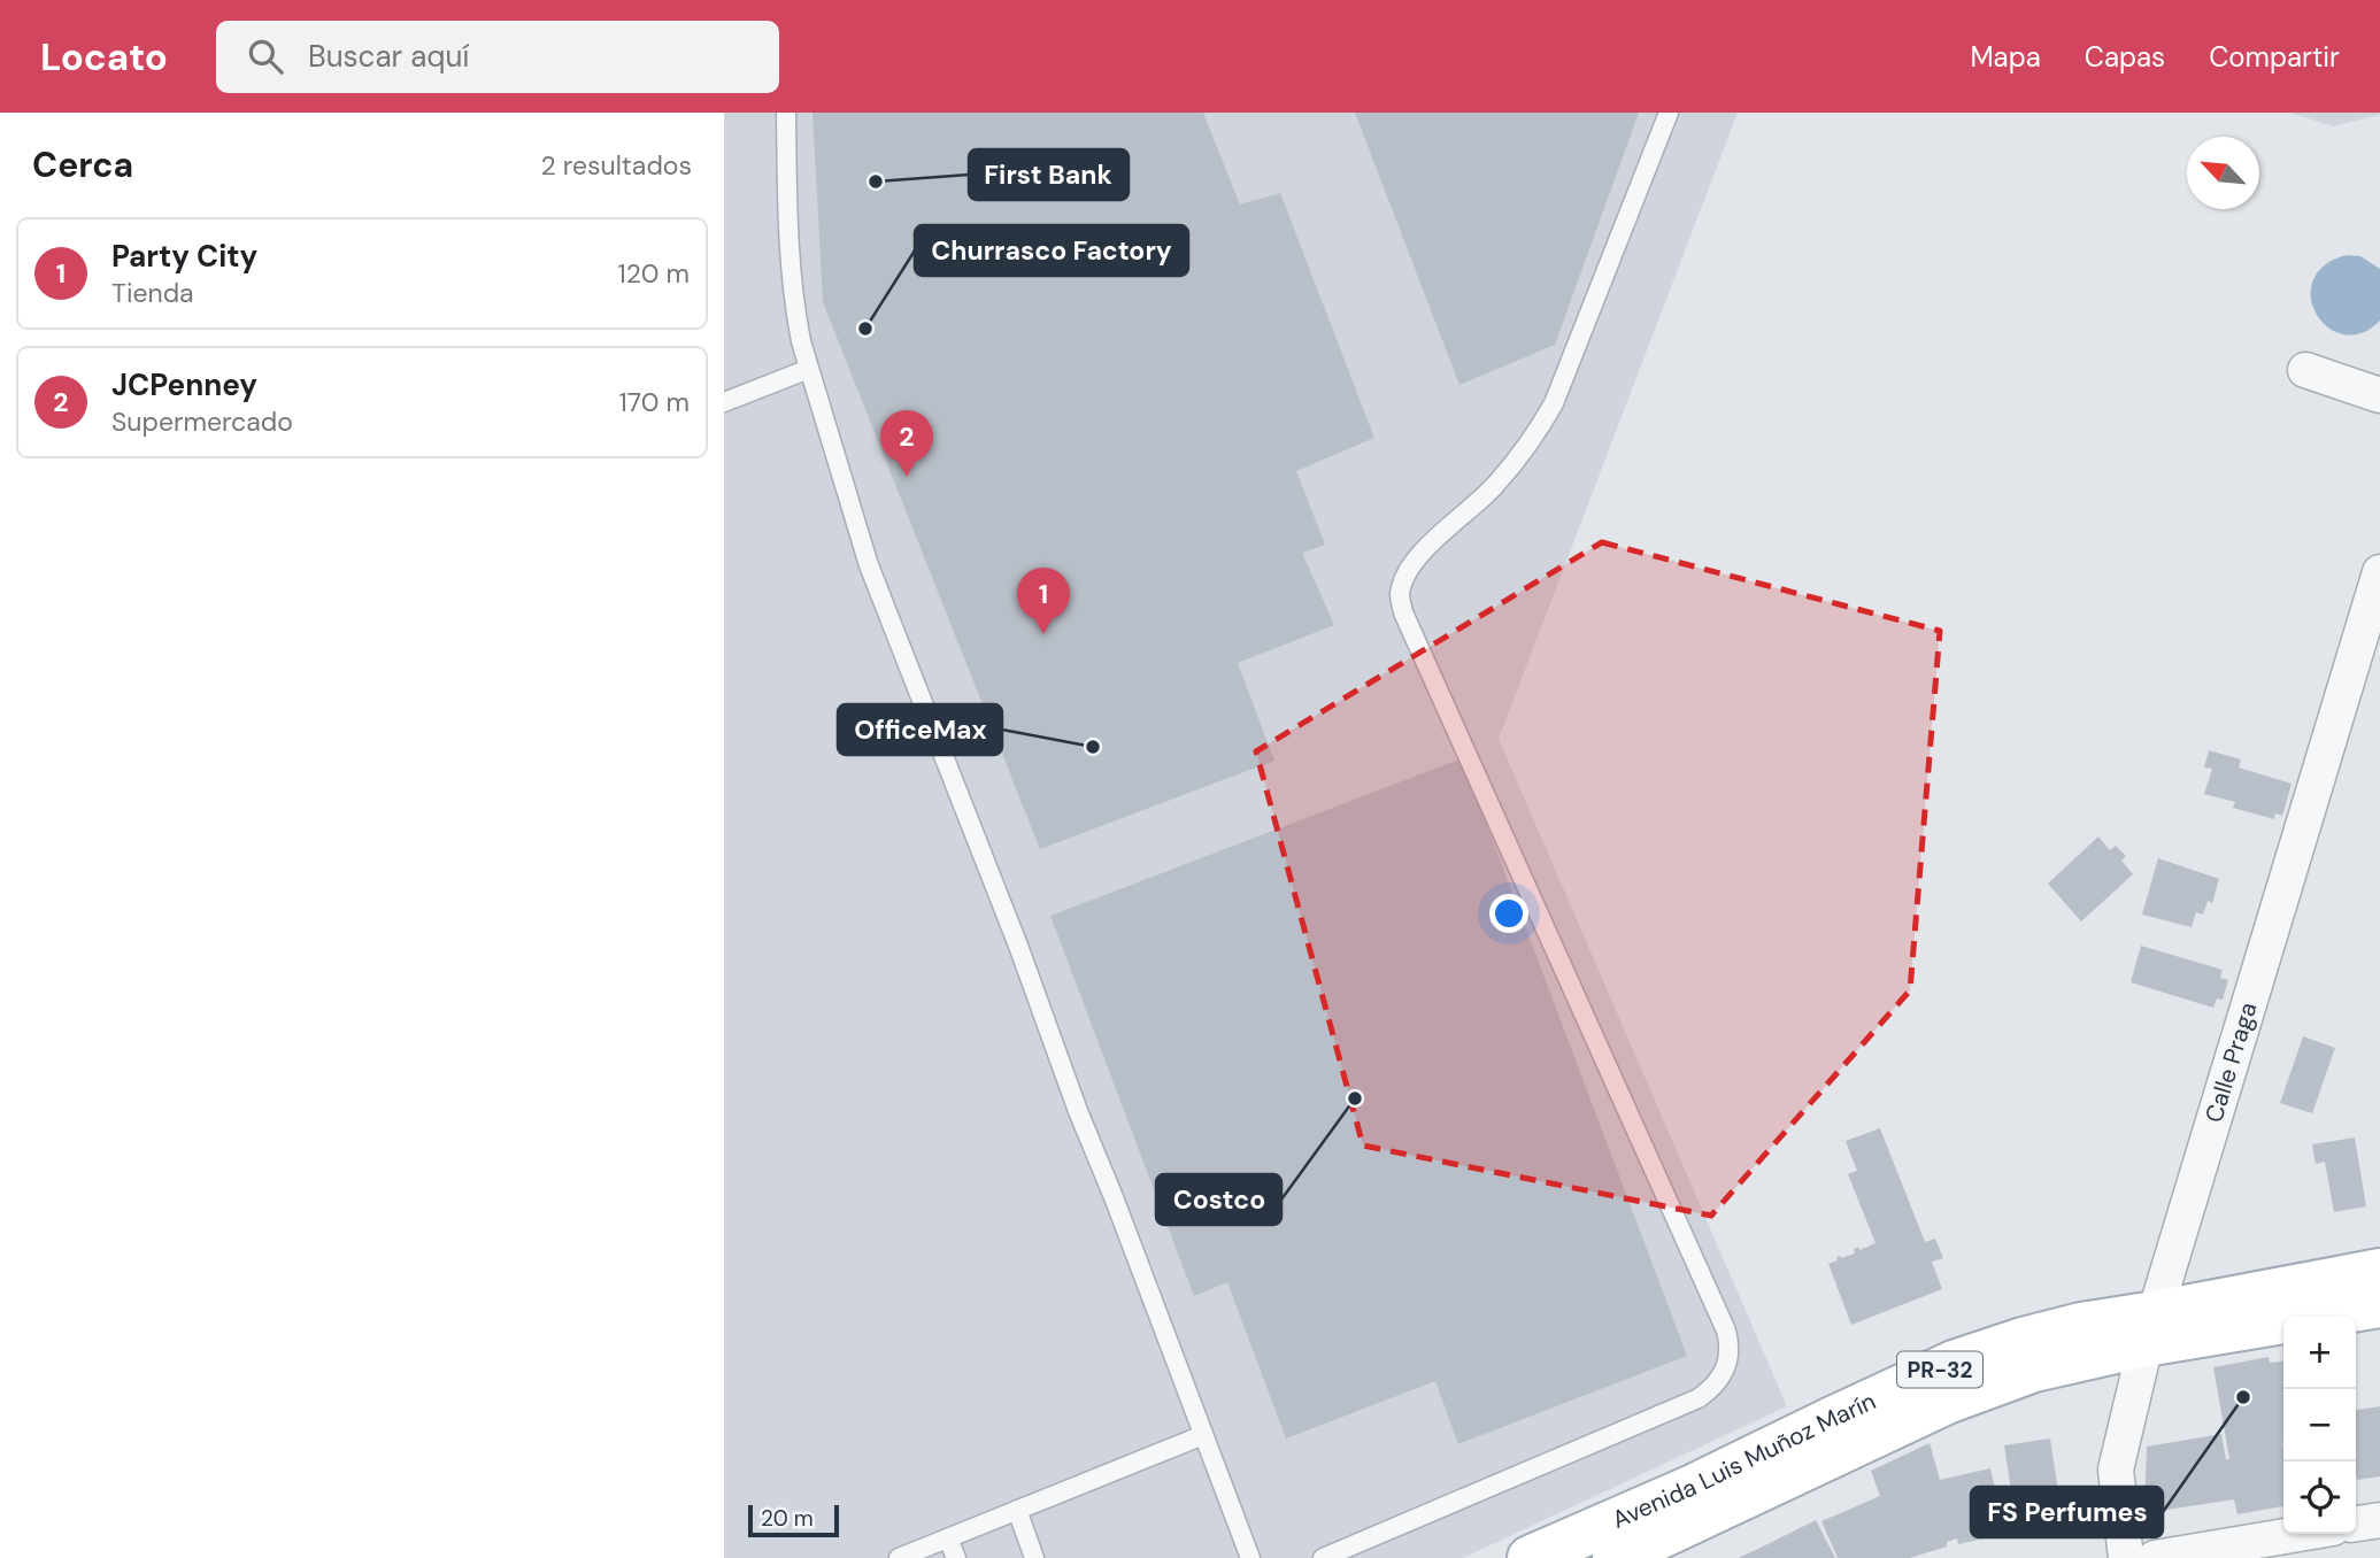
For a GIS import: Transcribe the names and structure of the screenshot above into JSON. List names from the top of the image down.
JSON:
{
  "streets": {
    "main road": ["PR-32", "Avenida Luis Muñoz Marín"],
    "street": ["Calle Praga"]
  },
  "crossings": [
    ["Calle Praga", "Avenida Luis Muñoz Marín"]
  ],
  "places": [
    "First Bank",
    "Churrasco Factory",
    "OfficeMax",
    "Costco",
    "FS Perfumes"
  ],
  "scale_bar": "20 m",
  "north": "top left",
  "page": {
    "header": "Locato",
    "search": "Buscar aquí",
    "nav": ["Mapa", "Capas", "Compartir"],
    "heading": ["Cerca", "2 resultados"],
    "list": [
      {
        "mark": "1",
        "name": "Party City",
        "note": "Tienda",
        "value": "120 m"
      },
      {
        "mark": "2",
        "name": "JCPenney",
        "note": "Supermercado",
        "value": "170 m"
      }
    ],
    "pins": ["2", "1"],
    "map_buttons": ["+", "−"],
    "scale": "20 m"
  }
}
